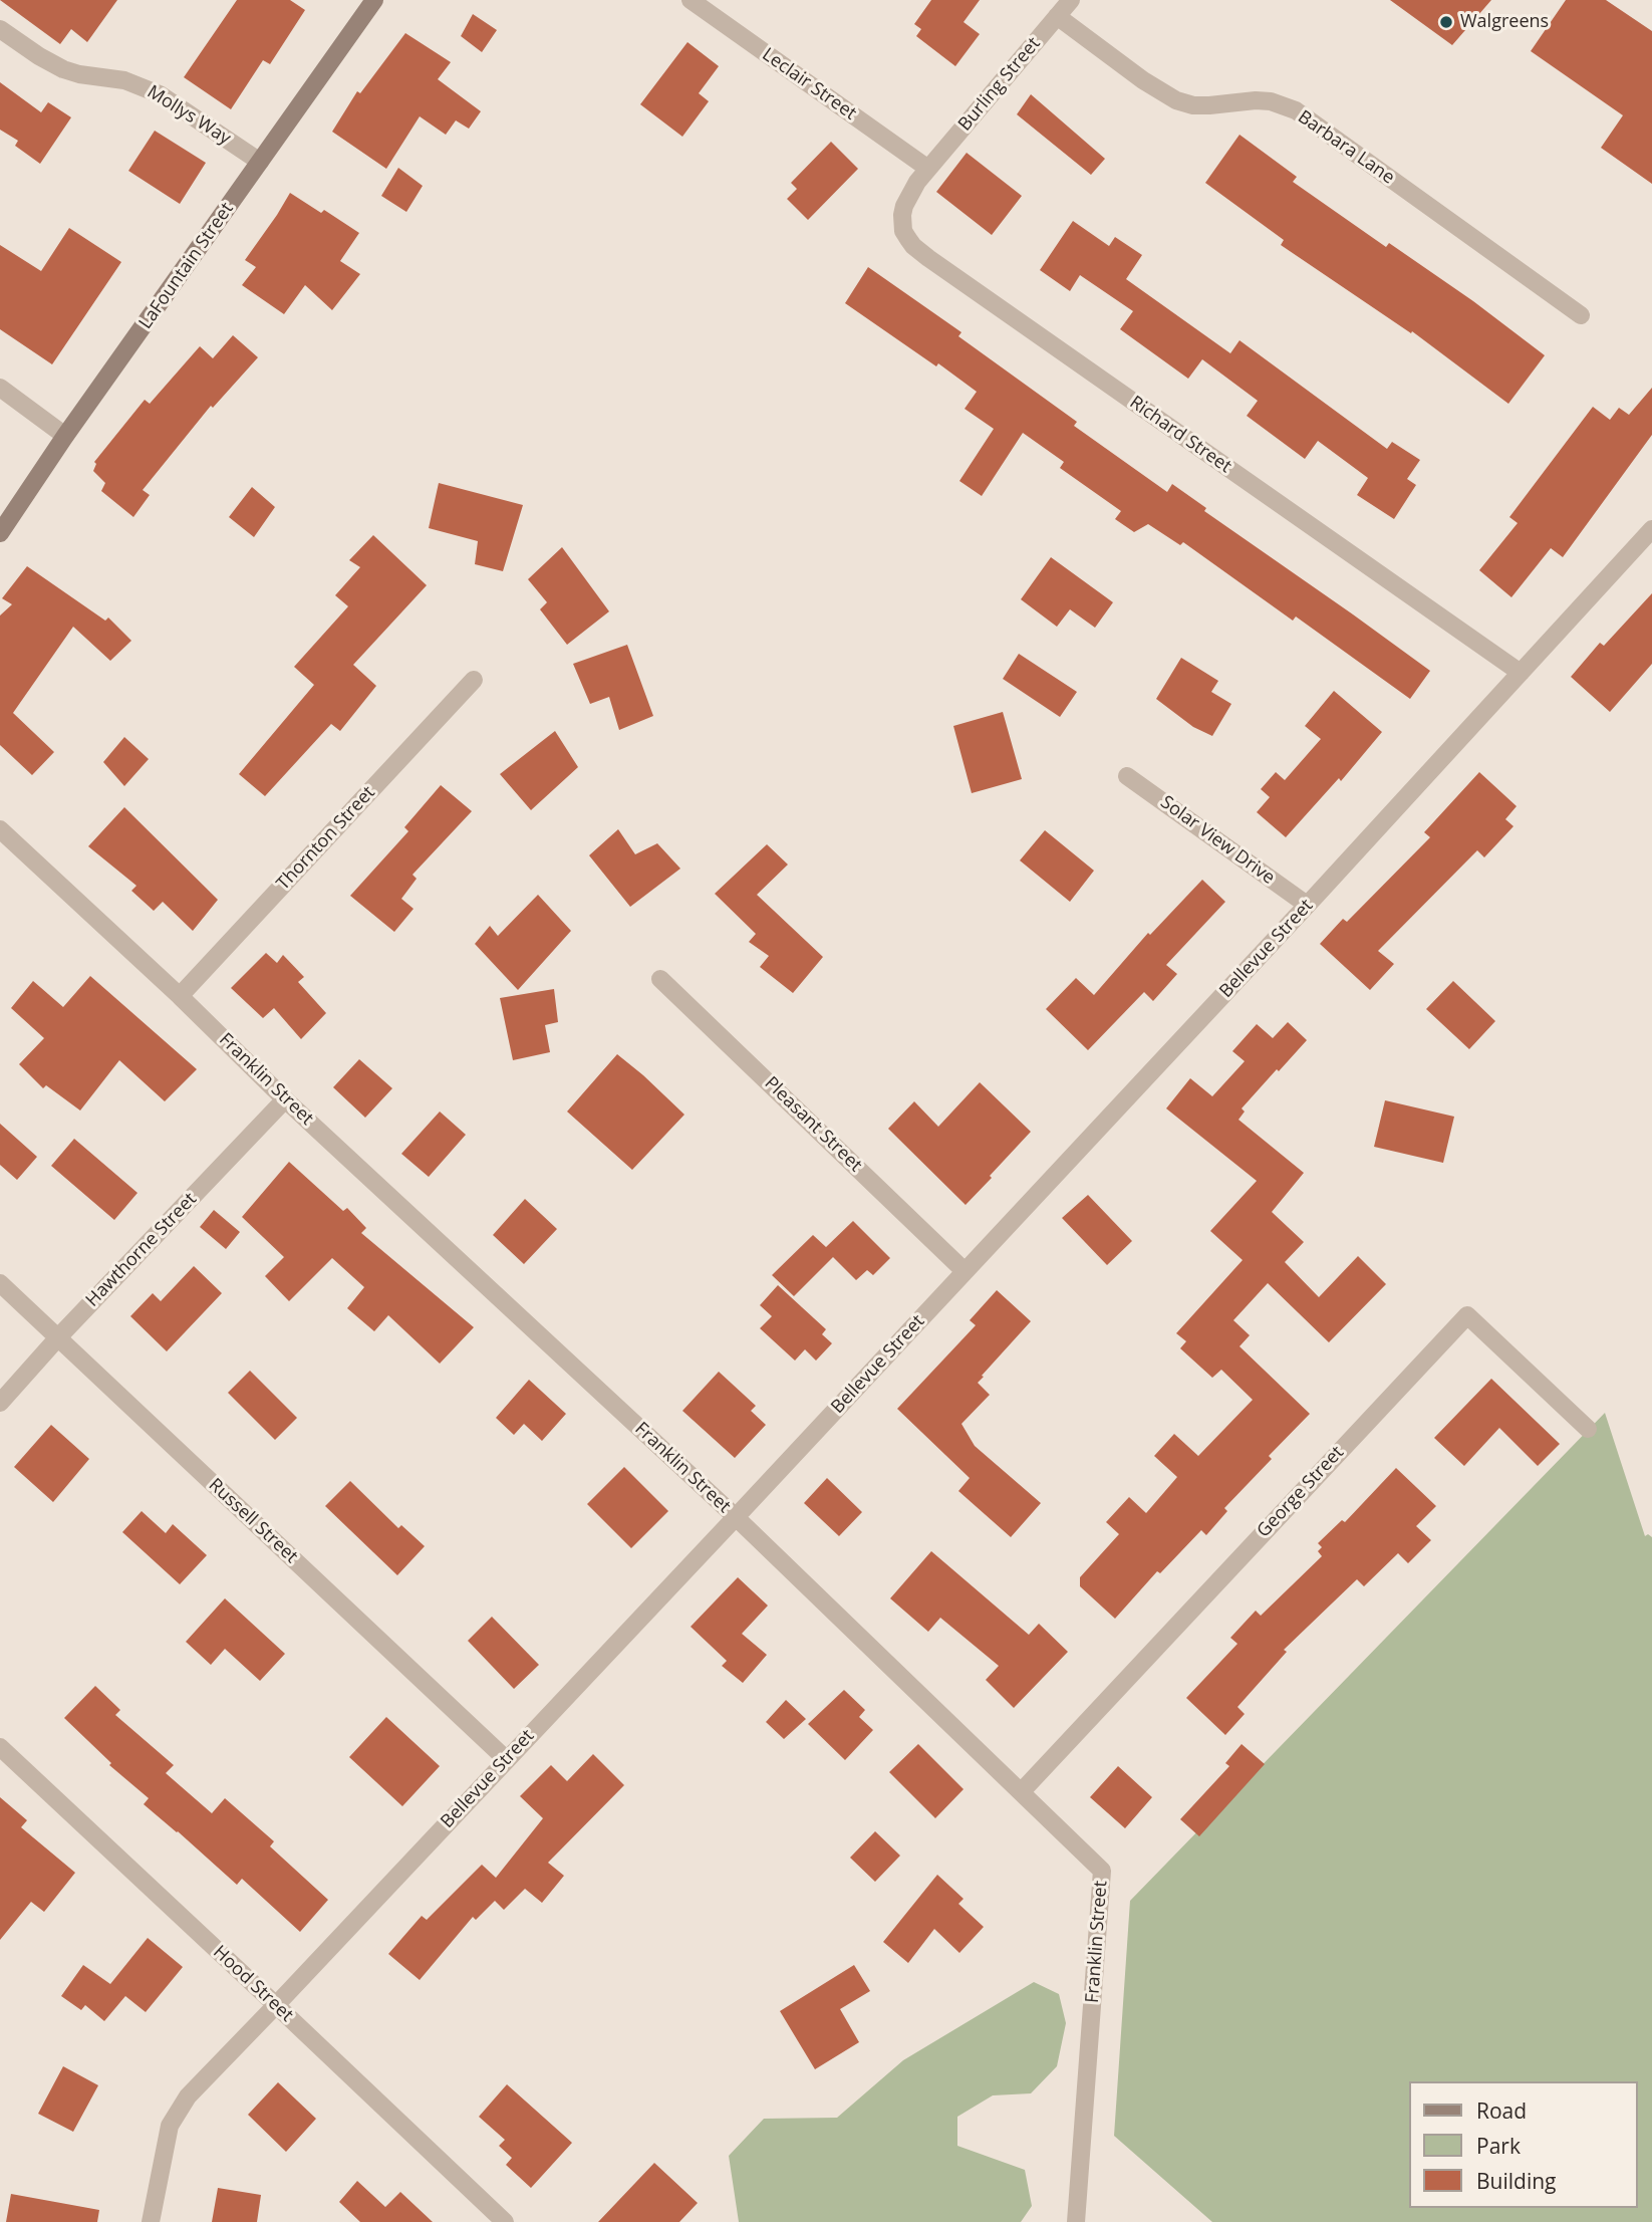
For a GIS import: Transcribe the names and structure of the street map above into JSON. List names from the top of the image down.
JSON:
{
  "streets": {
    "street": [
      "Leclair Street",
      "Burling Street",
      "Mollys Way",
      "Barbara Lane",
      "LaFountain Street",
      "Richard Street",
      "Thornton Street",
      "Solar View Drive",
      "Bellevue Street",
      "Franklin Street",
      "Pleasant Street",
      "Hawthorne Street",
      "George Street",
      "Russell Street",
      "Hood Street"
    ]
  },
  "crossings": [
    ["Leclair Street", "Burling Street"],
    ["Leclair Street", "Richard Street"],
    ["Burling Street", "Barbara Lane"],
    ["Burling Street", "Richard Street"],
    ["Mollys Way", "LaFountain Street"],
    ["Richard Street", "Bellevue Street"],
    ["Thornton Street", "Franklin Street"],
    ["Solar View Drive", "Bellevue Street"],
    ["Bellevue Street", "Franklin Street"],
    ["Bellevue Street", "Pleasant Street"],
    ["Bellevue Street", "Russell Street"],
    ["Bellevue Street", "Hood Street"],
    ["Franklin Street", "Hawthorne Street"],
    ["Franklin Street", "George Street"],
    ["Hawthorne Street", "Russell Street"]
  ],
  "places": ["Walgreens"],
  "legend": ["Road", "Park", "Building"]
}
